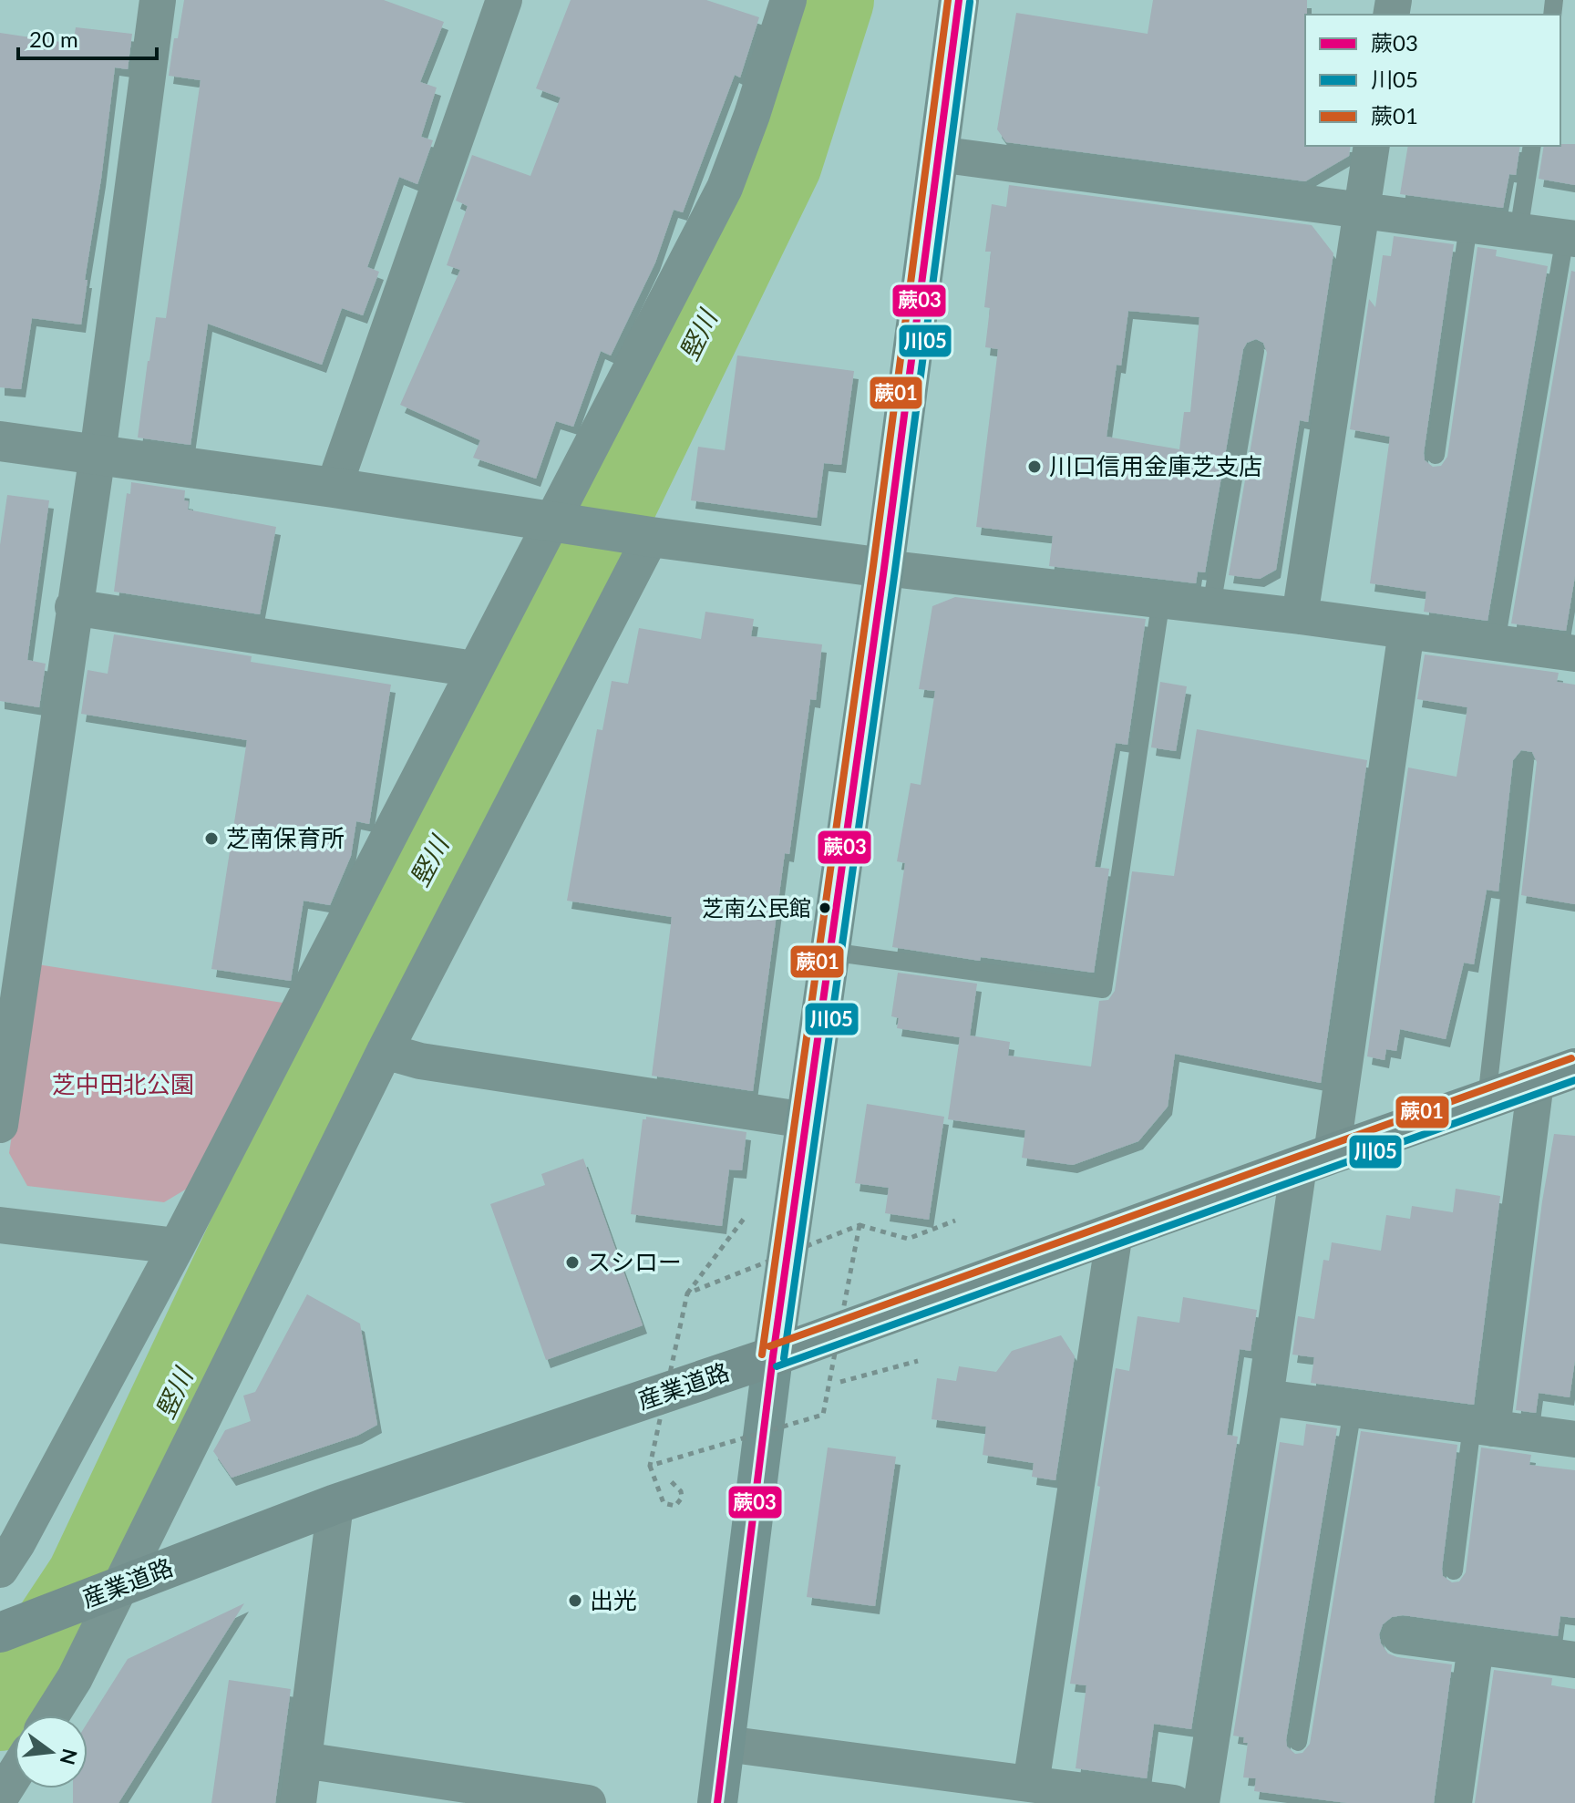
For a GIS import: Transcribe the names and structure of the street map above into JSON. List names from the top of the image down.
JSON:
{
  "streets": {
    "main road": ["産業道路"]
  },
  "water": ["竪川"],
  "parks": ["芝中田北公園"],
  "places": [
    "川口信用金庫芝支店",
    "芝南保育所",
    "芝南公民館",
    "スシロー",
    "出光"
  ],
  "lines": ["transit line 蕨03", "transit line 蕨01", "transit line 川05"],
  "legend": ["蕨03", "川05", "蕨01"],
  "scale_bar": "20 m",
  "north": "right"
}
